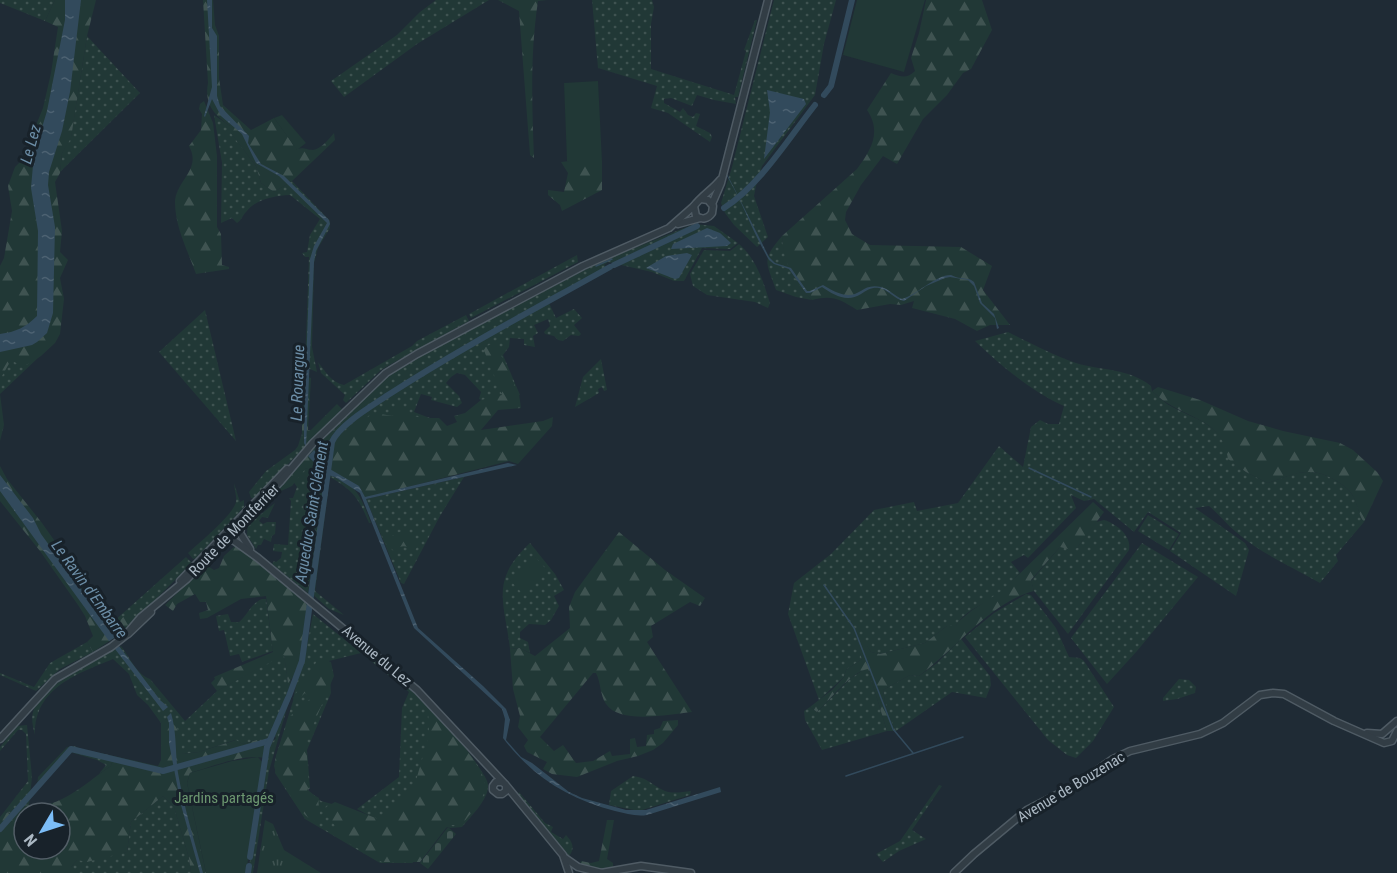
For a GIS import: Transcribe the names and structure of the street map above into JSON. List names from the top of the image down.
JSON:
{
  "streets": {
    "street": ["Route de Montferrier", "Avenue du Lez", "Avenue de Bouzenac"]
  },
  "crossings": [
    ["Route de Montferrier", "Avenue du Lez"]
  ],
  "water": [
    "Le Lez",
    "Le Rouargue",
    "Aqueduc Saint-Clément",
    "Le Ravin d'Embarre"
  ],
  "parks": ["Jardins partagés"],
  "north": "bottom left"
}
